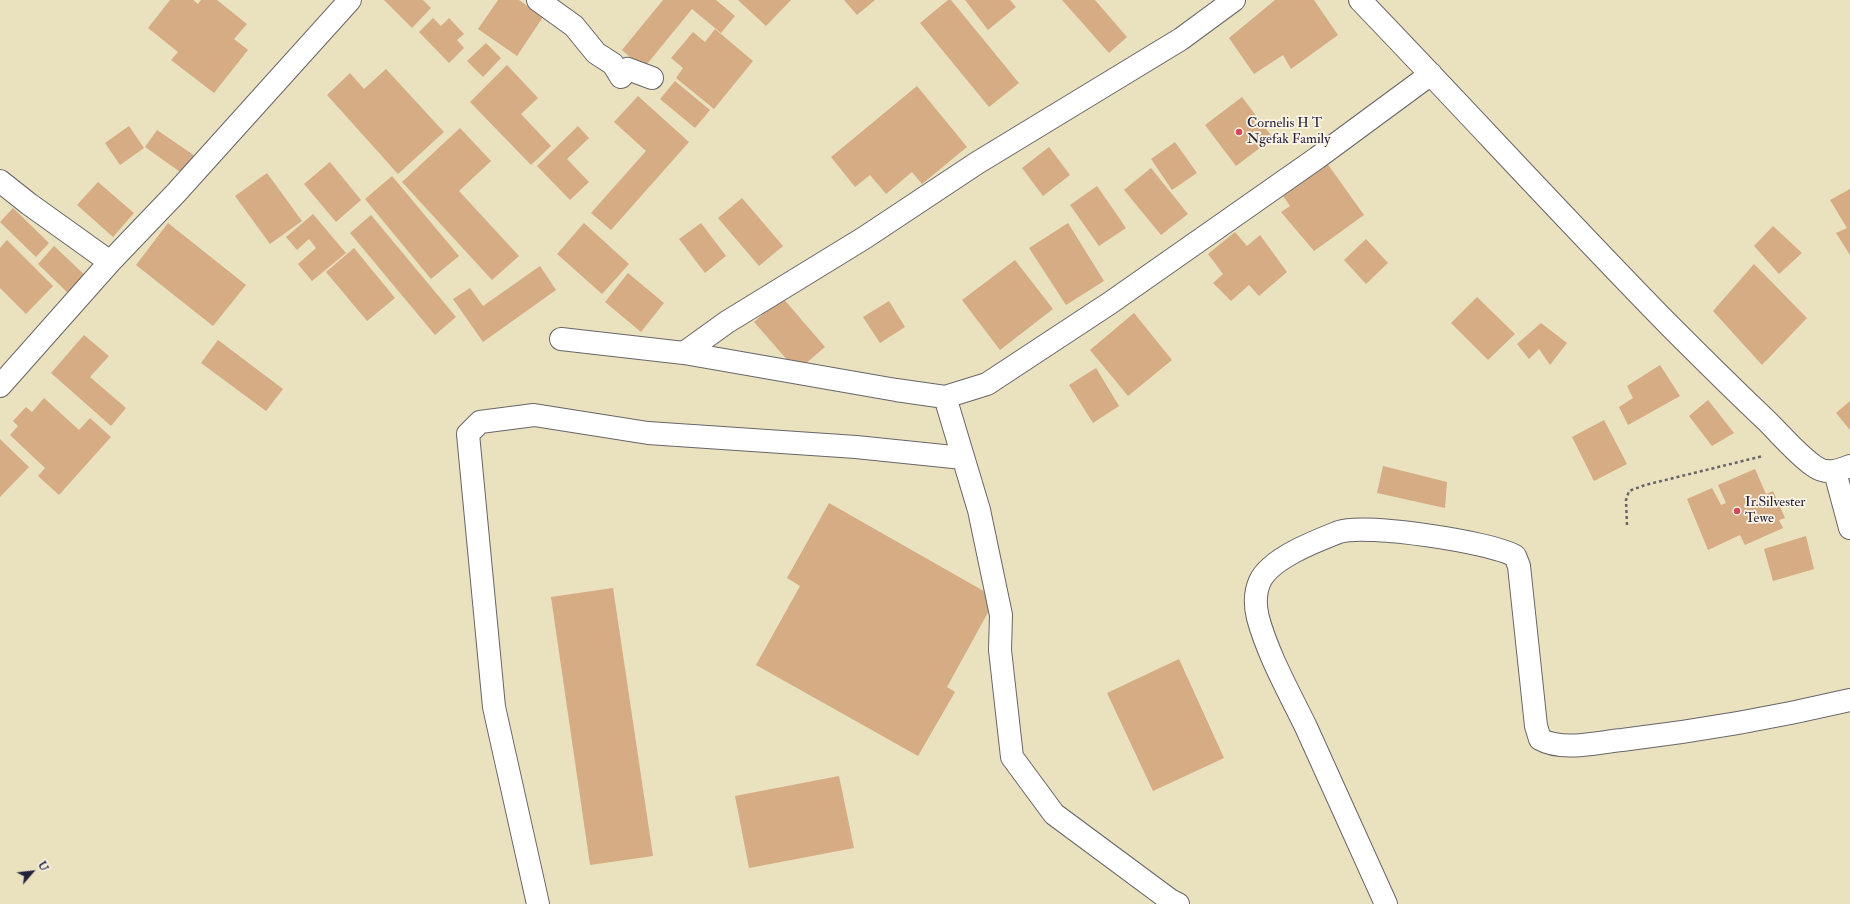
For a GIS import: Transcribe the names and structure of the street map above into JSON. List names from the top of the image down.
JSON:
{
  "places": ["Cornelis H T Ngefak Family", "Ir.Silvester Tewe"],
  "north": "top right"
}
